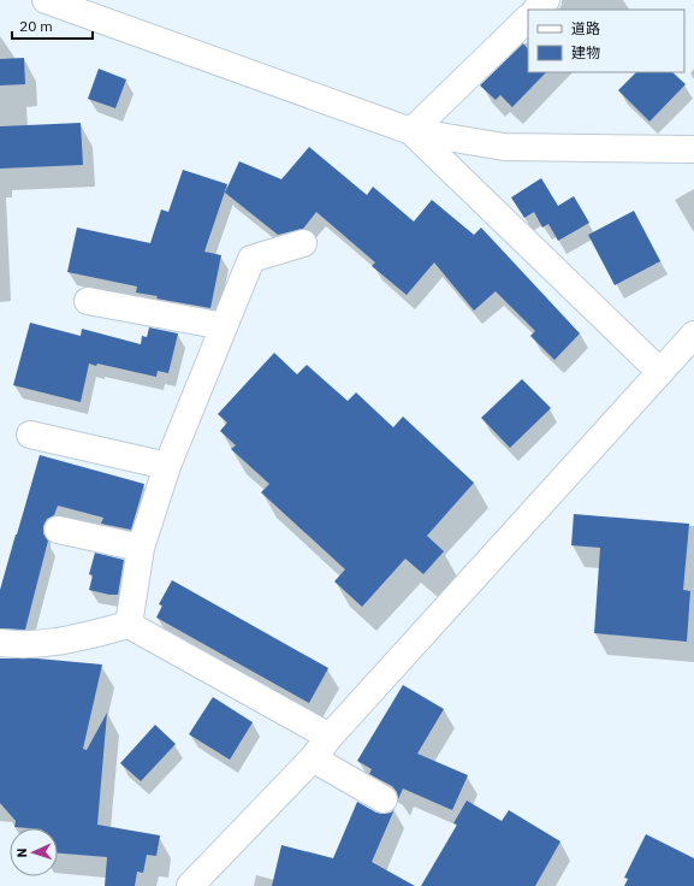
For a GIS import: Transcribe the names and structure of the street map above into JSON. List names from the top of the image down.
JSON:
{
  "legend": ["道路", "建物"],
  "scale_bar": "20 m",
  "north": "left"
}
